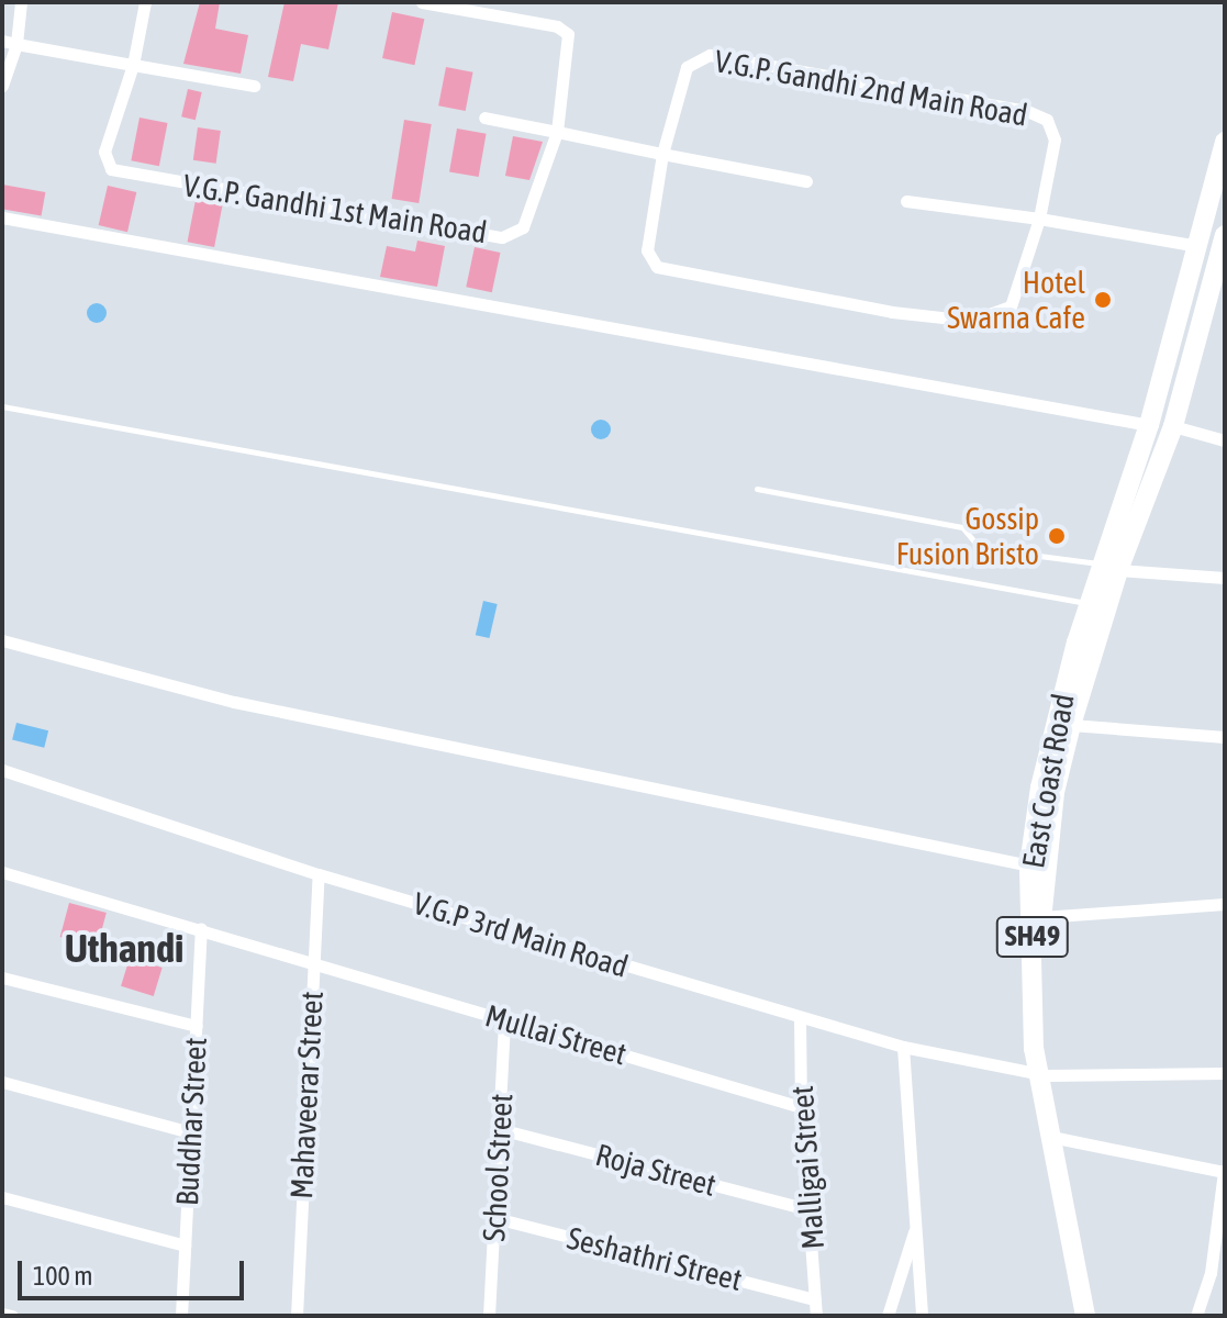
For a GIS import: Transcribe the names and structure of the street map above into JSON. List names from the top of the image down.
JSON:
{
  "streets": {
    "main road": ["East Coast Road", "SH49"],
    "street": [
      "V.G.P. Gandhi 2nd Main Road",
      "V.G.P. Gandhi 1st Main Road",
      "V.G.P 3rd Main Road",
      "Mullai Street",
      "Mahaveerar Street",
      "Buddhar Street",
      "School Street",
      "Malligai Street",
      "Roja Street",
      "Seshathri Street"
    ]
  },
  "crossings": [
    ["East Coast Road", "V.G.P 3rd Main Road"],
    ["V.G.P 3rd Main Road", "Mahaveerar Street"],
    ["V.G.P 3rd Main Road", "Malligai Street"],
    ["Mullai Street", "Mahaveerar Street"],
    ["Mullai Street", "Buddhar Street"],
    ["Mullai Street", "School Street"],
    ["Mullai Street", "Malligai Street"],
    ["School Street", "Roja Street"],
    ["School Street", "Seshathri Street"],
    ["Malligai Street", "Roja Street"],
    ["Malligai Street", "Seshathri Street"]
  ],
  "districts": ["Uthandi"],
  "places": ["Hotel Swarna Cafe", "Gossip Fusion Bristo"],
  "scale_bar": "100 m"
}
